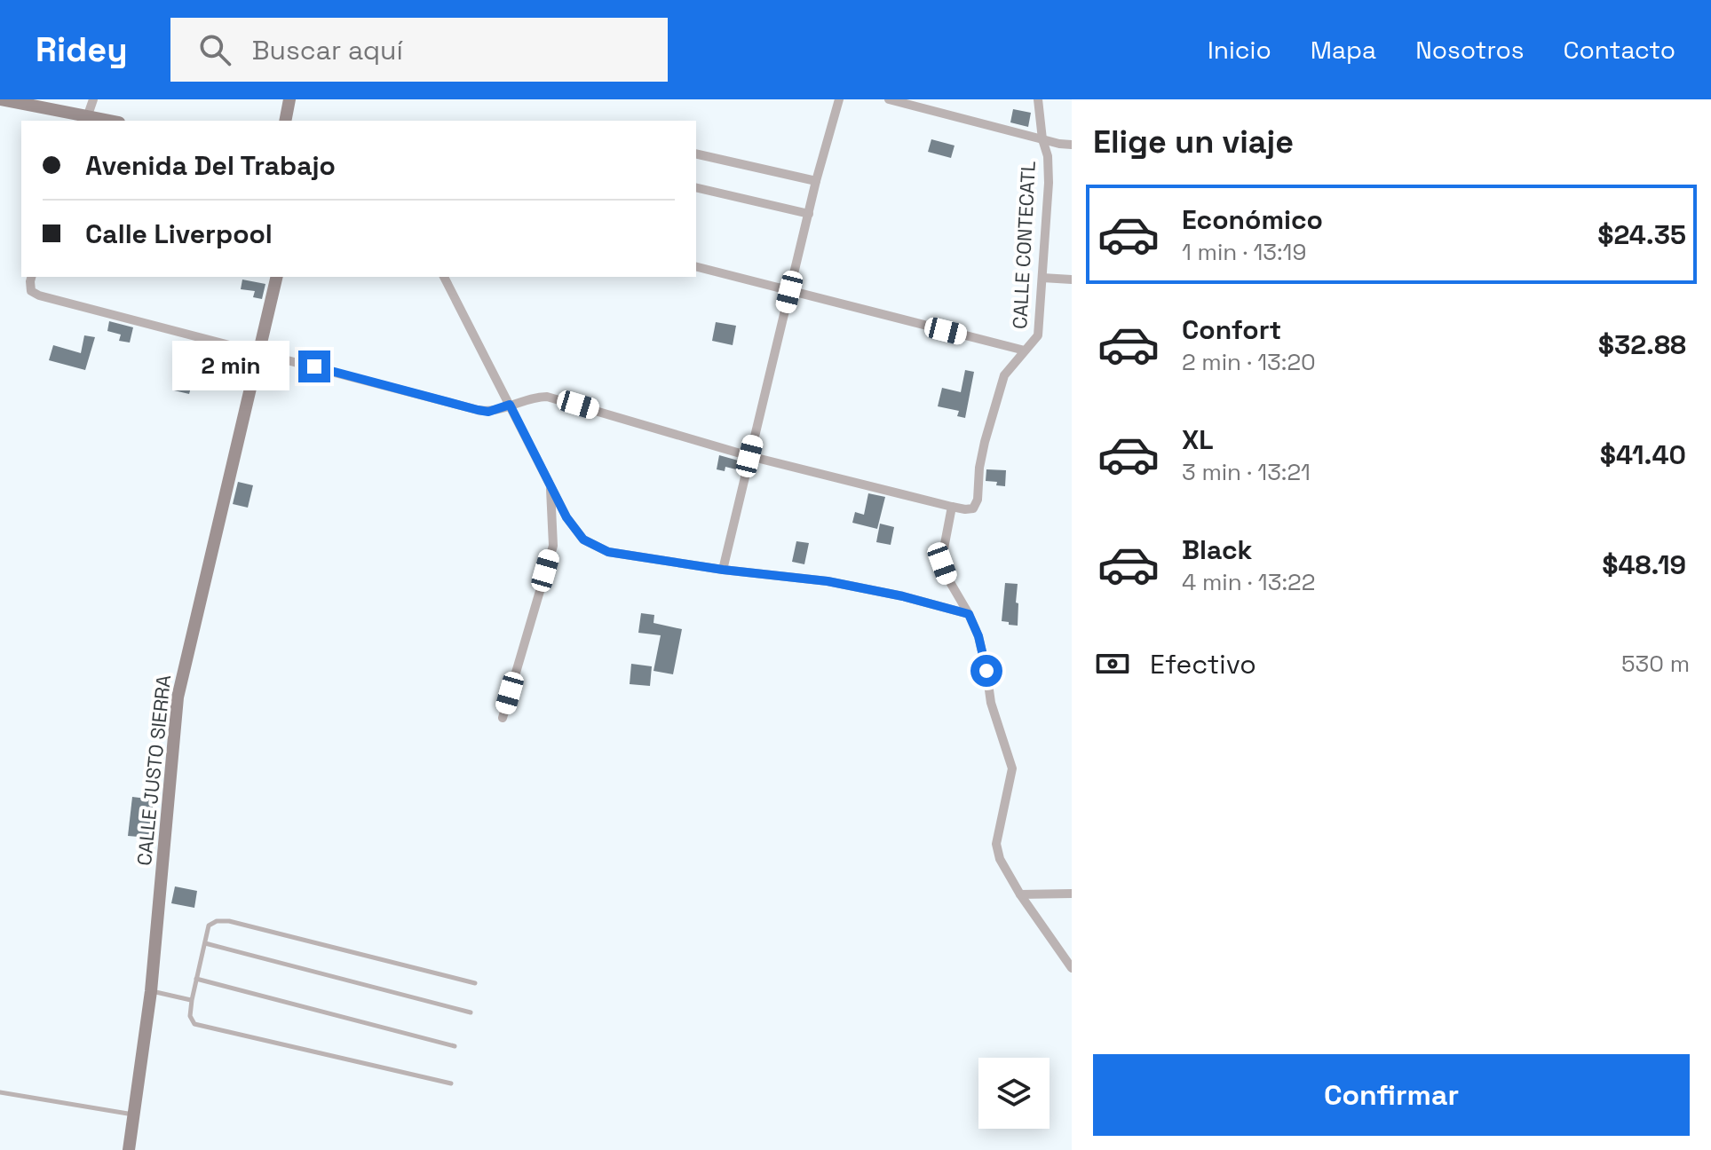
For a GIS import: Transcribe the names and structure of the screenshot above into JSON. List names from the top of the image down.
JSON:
{
  "streets": {
    "street": ["CALLE CONTECATL", "CALLE JUSTO SIERRA"]
  },
  "page": {
    "header": "Ridey",
    "search": "Buscar aquí",
    "nav": [
      "Inicio",
      "Mapa",
      "Nosotros",
      "Contacto"
    ],
    "heading": "Elige un viaje",
    "banner": ["Avenida Del Trabajo", "Calle Liverpool"],
    "list": [
      {
        "name": "Económico",
        "note": "1 min · 13:19",
        "value": "$24.35"
      },
      {
        "name": "Confort",
        "note": "2 min · 13:20",
        "value": "$32.88"
      },
      {
        "name": "XL",
        "note": "3 min · 13:21",
        "value": "$41.40"
      },
      {
        "name": "Black",
        "note": "4 min · 13:22",
        "value": "$48.19"
      }
    ],
    "bubble": "2 min",
    "pay": ["Efectivo", "530 m"],
    "buttons": "Confirmar"
  }
}
